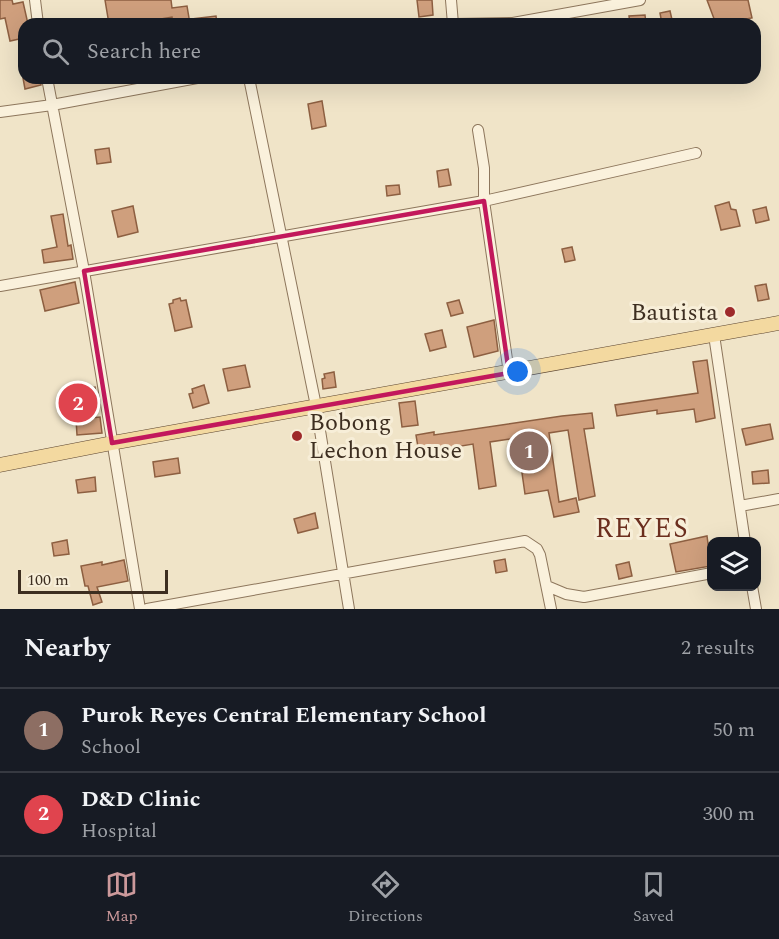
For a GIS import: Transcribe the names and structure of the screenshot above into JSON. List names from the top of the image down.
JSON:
{
  "districts": ["REYES"],
  "places": ["Bautista", "Bobong Lechon House"],
  "scale_bar": "100 m",
  "page": {
    "search": "Search here",
    "pins": ["2", "1"],
    "scale": "100 m",
    "heading": ["Nearby", "2 results"],
    "list": [
      {
        "mark": "1",
        "name": "Purok Reyes Central Elementary School",
        "note": "School",
        "value": "50 m"
      },
      {
        "mark": "2",
        "name": "D&D Clinic",
        "note": "Hospital",
        "value": "300 m"
      }
    ],
    "nav": ["Map", "Directions", "Saved"]
  }
}
